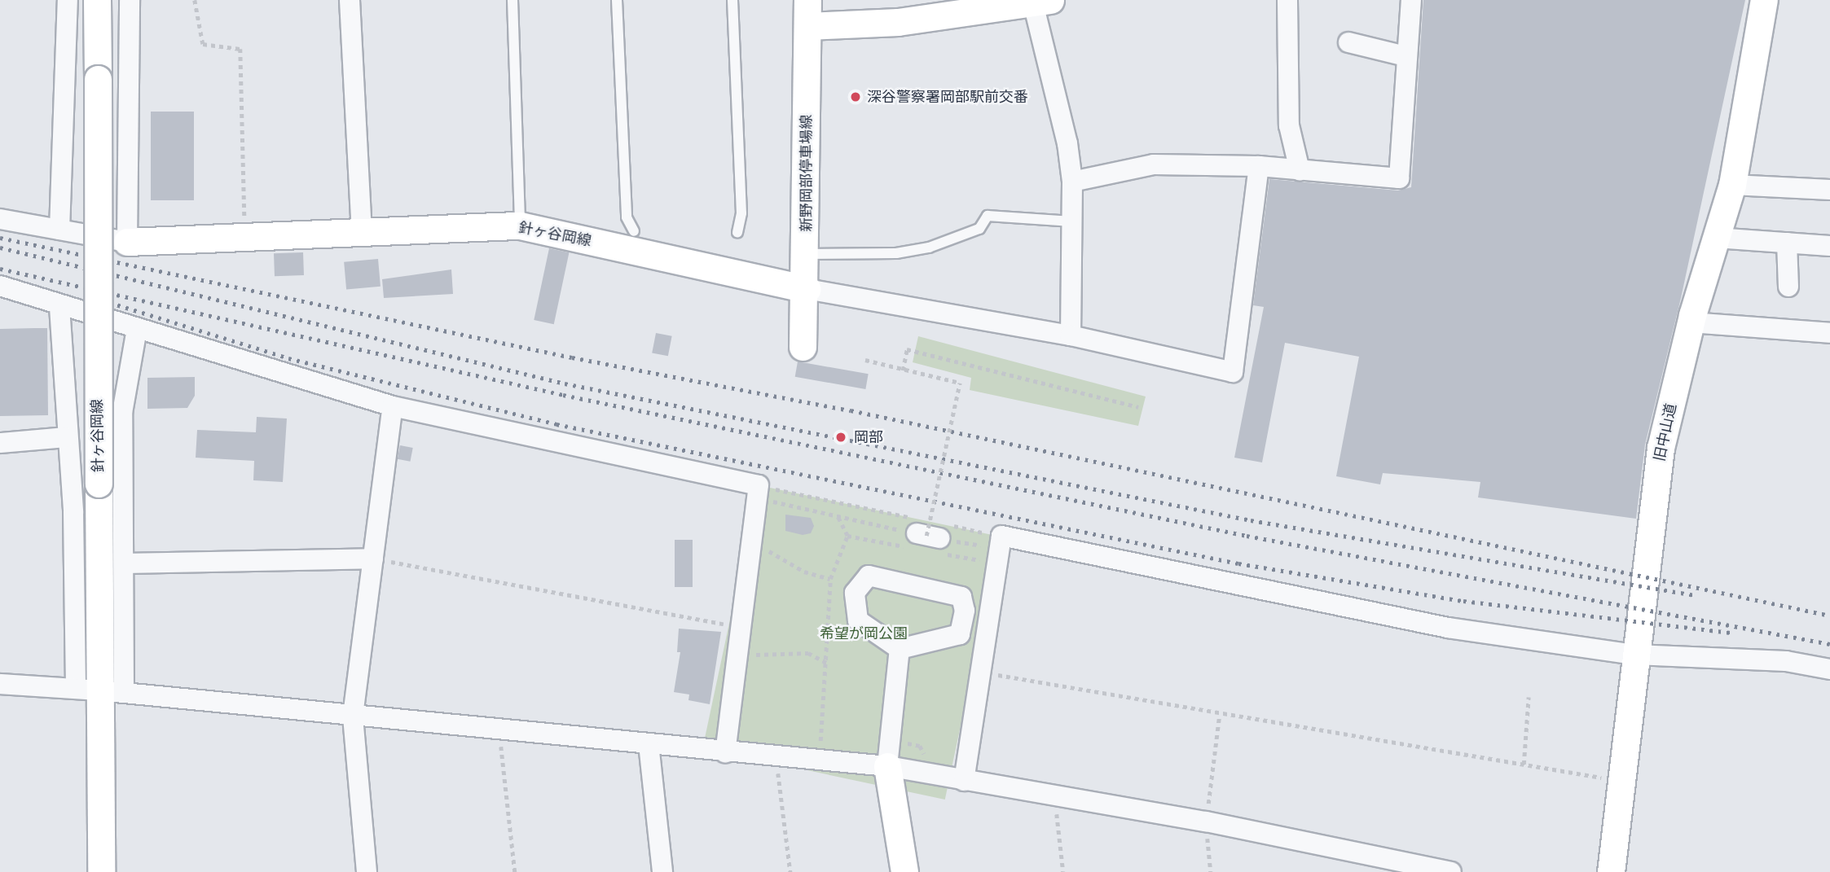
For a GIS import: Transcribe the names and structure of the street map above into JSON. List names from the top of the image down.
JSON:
{
  "streets": {
    "main road": ["新野岡部停車場線", "針ヶ谷岡線", "旧中山道"]
  },
  "crossings": [
    ["新野岡部停車場線", "針ヶ谷岡線"]
  ],
  "parks": ["希望が岡公園"],
  "places": ["深谷警察署岡部駅前交番", "岡部"]
}
